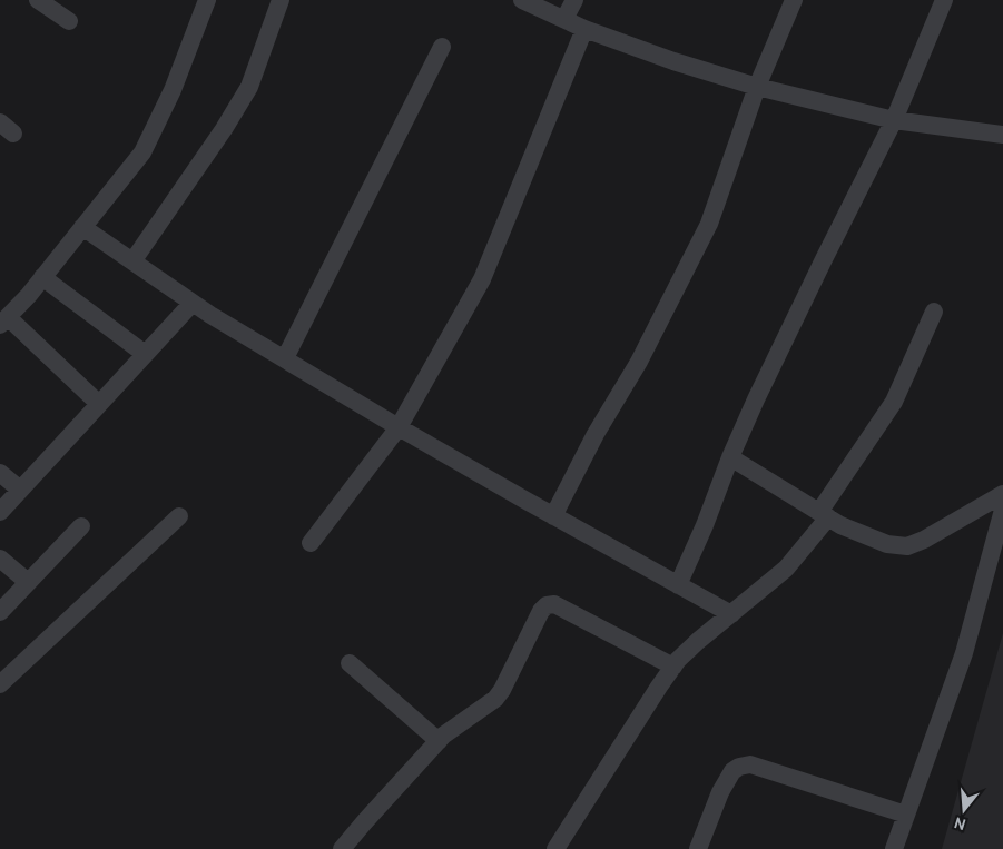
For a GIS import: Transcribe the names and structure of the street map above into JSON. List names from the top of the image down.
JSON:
{
  "north": "bottom"
}
